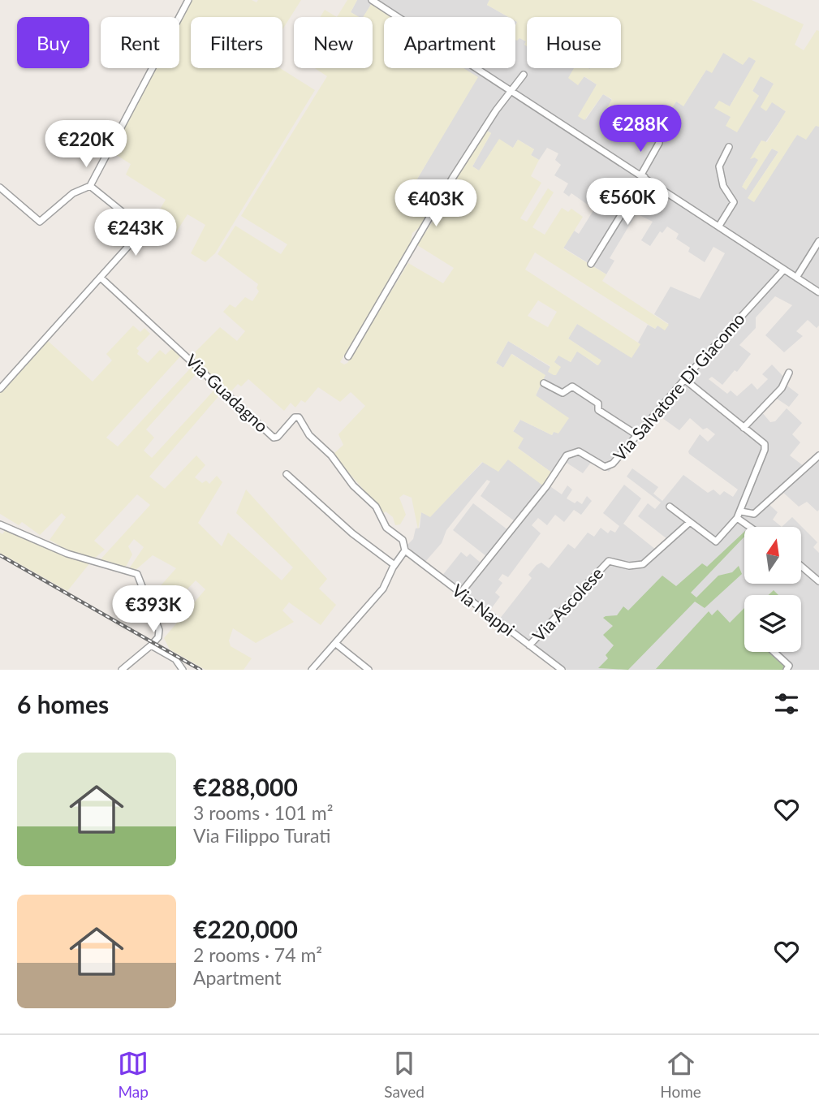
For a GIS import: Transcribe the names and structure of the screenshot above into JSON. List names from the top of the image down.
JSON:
{
  "streets": {
    "street": [
      "Via Salvatore Di Giacomo",
      "Via Guadagno",
      "Via Ascolese",
      "Via Nappi"
    ]
  },
  "crossings": [
    ["Via Salvatore Di Giacomo", "Via Nappi"],
    ["Via Guadagno", "Via Nappi"],
    ["Via Ascolese", "Via Nappi"]
  ],
  "north": "top",
  "page": {
    "chip": [
      "Buy",
      "Rent",
      "Filters",
      "New",
      "Apartment",
      "House"
    ],
    "price": [
      "€288K",
      "€220K",
      "€560K",
      "€403K",
      "€243K",
      "€393K"
    ],
    "heading": "6 homes",
    "list": [
      {
        "name": "€288,000",
        "note": "3 rooms · 101 m² · Via Filippo Turati"
      },
      {
        "name": "€220,000",
        "note": "2 rooms · 74 m² · Apartment"
      }
    ],
    "tabs": ["Map", "Saved", "Home"]
  }
}
